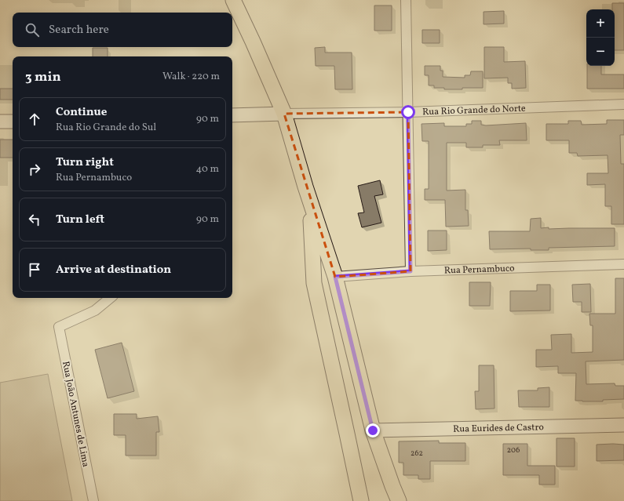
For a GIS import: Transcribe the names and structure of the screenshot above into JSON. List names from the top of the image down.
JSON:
{
  "streets": {
    "street": [
      "Rua Rio Grande do Norte",
      "Rua Pernambuco",
      "Rua João Antunes de Lima",
      "Rua Eurides de Castro"
    ]
  },
  "house_numbers": ["206", "262"],
  "page": {
    "map_buttons": ["+", "−"],
    "search": "Search here",
    "heading": ["3 min", "Walk · 220 m"],
    "list": [
      ["Continue", "Rua Rio Grande do Sul", "90 m"],
      ["Turn right", "Rua Pernambuco", "40 m"],
      ["Turn left", "90 m"],
      "Arrive at destination"
    ]
  }
}
